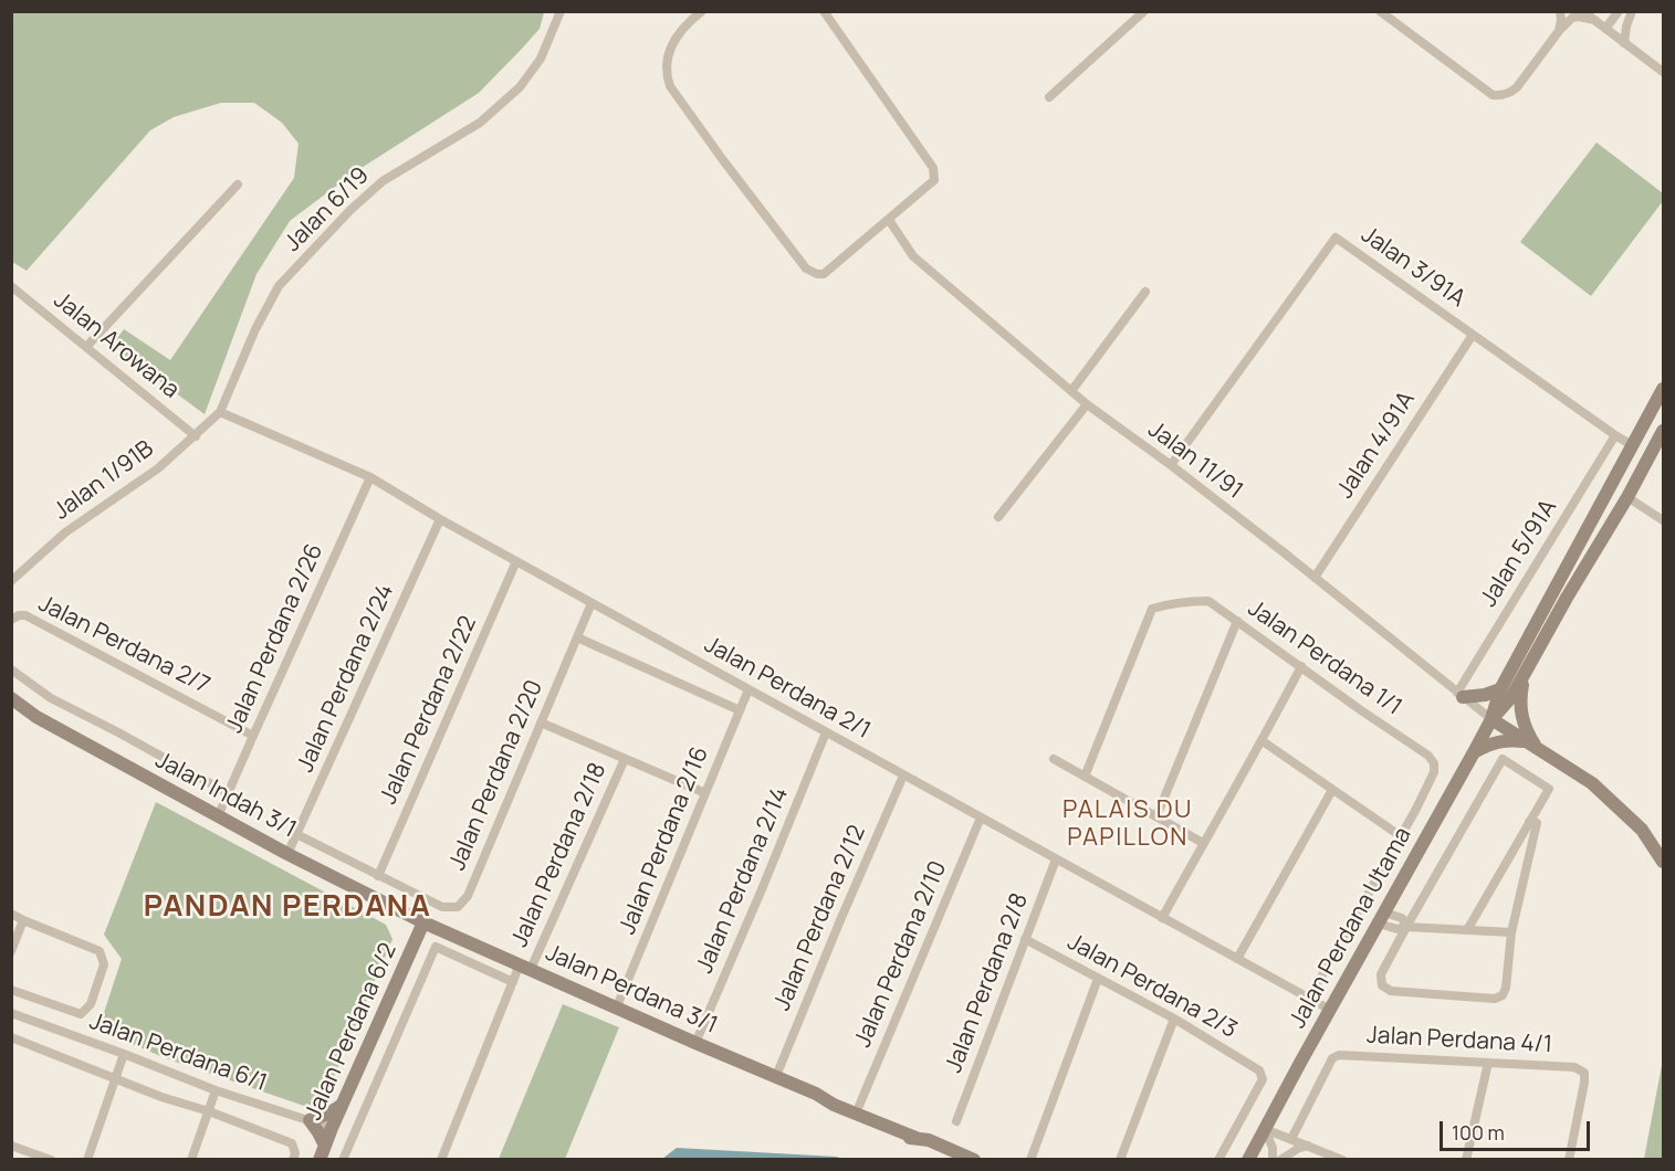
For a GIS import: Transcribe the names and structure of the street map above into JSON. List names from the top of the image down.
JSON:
{
  "streets": {
    "street": [
      "Jalan 6/19",
      "Jalan 3/91A",
      "Jalan Arowana",
      "Jalan 4/91A",
      "Jalan 11/91",
      "Jalan 1/91B",
      "Jalan 5/91A",
      "Jalan Perdana 2/26",
      "Jalan Perdana 2/7",
      "Jalan Perdana 1/1",
      "Jalan Perdana 2/24",
      "Jalan Perdana 2/1",
      "Jalan Perdana 2/22",
      "Jalan Perdana 2/20",
      "Jalan Indah 3/1",
      "Jalan Perdana 2/16",
      "Jalan Perdana 2/18",
      "Jalan Perdana 2/14",
      "Jalan Perdana 2/12",
      "Jalan Perdana Utama",
      "Jalan Perdana 2/10",
      "Jalan Perdana 2/8",
      "Jalan Perdana 2/3",
      "Jalan Perdana 3/1",
      "Jalan Perdana 6/2",
      "Jalan Perdana 4/1",
      "Jalan Perdana 6/1"
    ]
  },
  "crossings": [
    ["Jalan 6/19", "Jalan 1/91B"],
    ["Jalan 6/19", "Jalan Perdana 2/1"],
    ["Jalan 3/91A", "Jalan 4/91A"],
    ["Jalan 3/91A", "Jalan 11/91"],
    ["Jalan 3/91A", "Jalan 5/91A"],
    ["Jalan 3/91A", "Jalan Perdana Utama"],
    ["Jalan Arowana", "Jalan 1/91B"],
    ["Jalan 4/91A", "Jalan 11/91"],
    ["Jalan 11/91", "Jalan 5/91A"],
    ["Jalan 11/91", "Jalan Perdana Utama"],
    ["Jalan 1/91B", "Jalan Perdana 2/1"],
    ["Jalan Perdana 2/26", "Jalan Perdana 2/7"],
    ["Jalan Perdana 2/26", "Jalan Perdana 2/1"],
    ["Jalan Perdana 2/26", "Jalan Indah 3/1"],
    ["Jalan Perdana 2/24", "Jalan Perdana 2/1"],
    ["Jalan Perdana 2/24", "Jalan Perdana 2/20"],
    ["Jalan Perdana 2/24", "Jalan Indah 3/1"],
    ["Jalan Perdana 2/1", "Jalan Perdana 2/22"],
    ["Jalan Perdana 2/1", "Jalan Perdana 2/20"],
    ["Jalan Perdana 2/1", "Jalan Perdana 2/16"],
    ["Jalan Perdana 2/1", "Jalan Perdana 2/14"],
    ["Jalan Perdana 2/1", "Jalan Perdana 2/12"],
    ["Jalan Perdana 2/1", "Jalan Perdana Utama"],
    ["Jalan Perdana 2/1", "Jalan Perdana 2/10"],
    ["Jalan Perdana 2/1", "Jalan Perdana 2/8"],
    ["Jalan Perdana 2/22", "Jalan Perdana 2/20"],
    ["Jalan Indah 3/1", "Jalan Perdana 3/1"],
    ["Jalan Indah 3/1", "Jalan Perdana 6/2"],
    ["Jalan Perdana 2/16", "Jalan Perdana 3/1"],
    ["Jalan Perdana 2/18", "Jalan Perdana 3/1"],
    ["Jalan Perdana 2/14", "Jalan Perdana 3/1"],
    ["Jalan Perdana 2/12", "Jalan Perdana 3/1"],
    ["Jalan Perdana 2/10", "Jalan Perdana 3/1"],
    ["Jalan Perdana 2/8", "Jalan Perdana 2/3"],
    ["Jalan Perdana 3/1", "Jalan Perdana 6/2"],
    ["Jalan Perdana 6/2", "Jalan Perdana 6/1"]
  ],
  "districts": ["PALAIS DU PAPILLON", "PANDAN PERDANA"],
  "scale_bar": "100 m"
}
